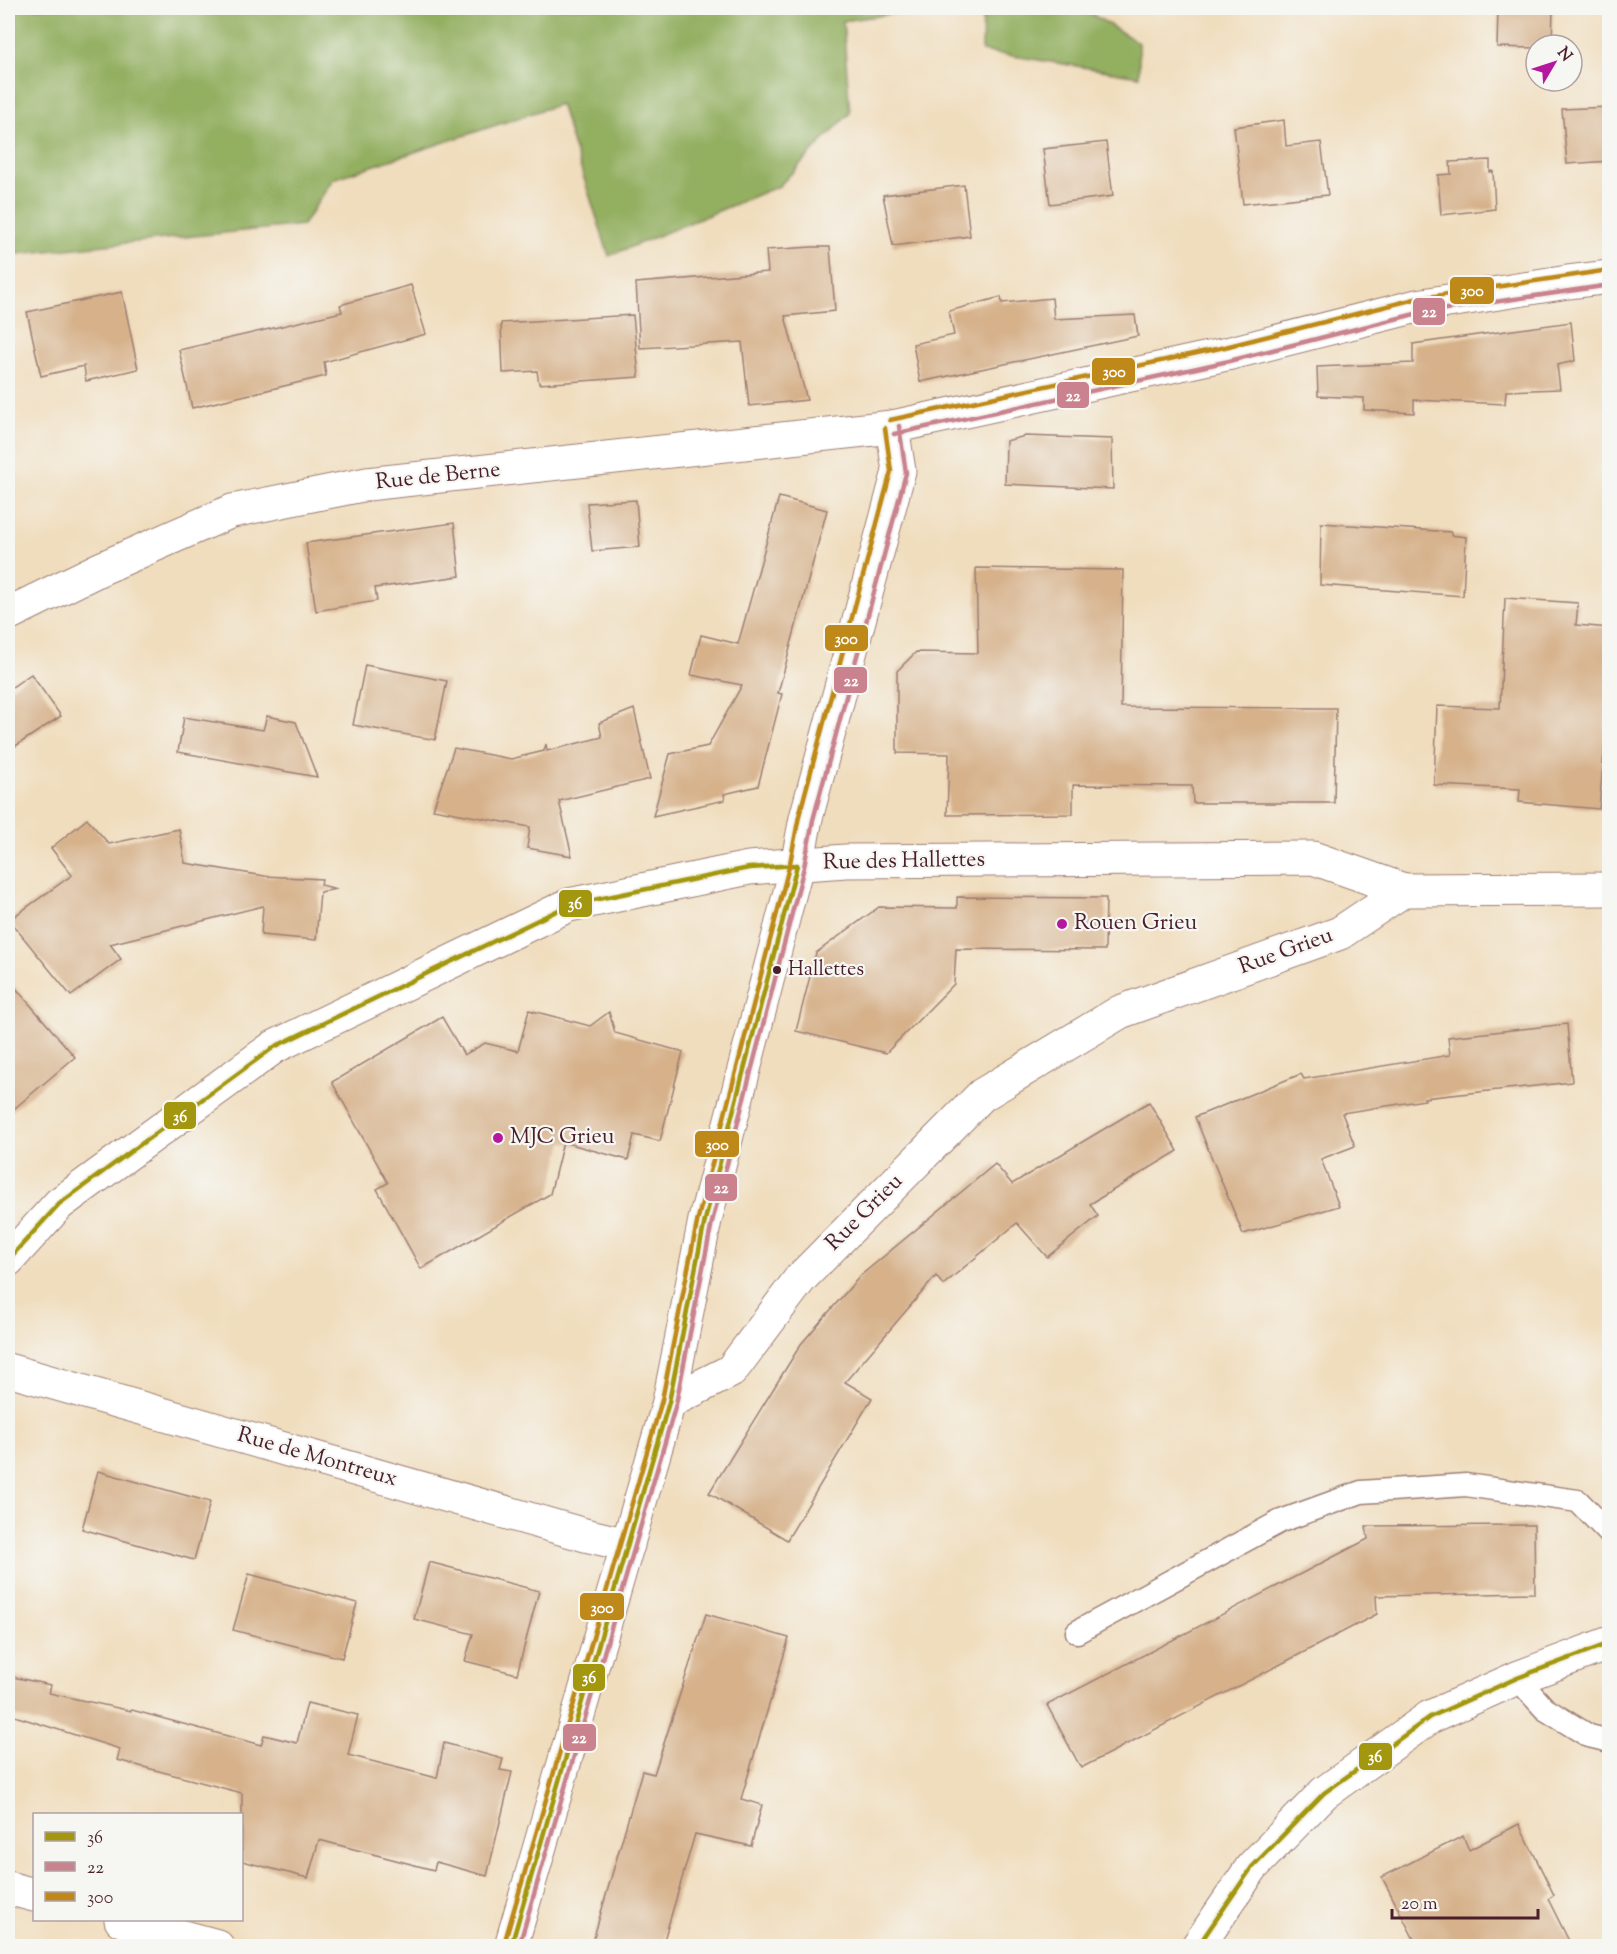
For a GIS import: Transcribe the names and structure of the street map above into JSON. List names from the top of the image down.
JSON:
{
  "streets": {
    "street": [
      "Rue de Berne",
      "Rue des Hallettes",
      "Rue Grieu",
      "Rue de Montreux"
    ]
  },
  "crossings": [
    ["Rue des Hallettes", "Rue Grieu"]
  ],
  "places": ["Rouen Grieu", "Hallettes", "MJC Grieu"],
  "lines": ["transit line 300", "transit line 22", "transit line 36"],
  "legend": ["36", "22", "300"],
  "scale_bar": "20 m",
  "north": "top right"
}
